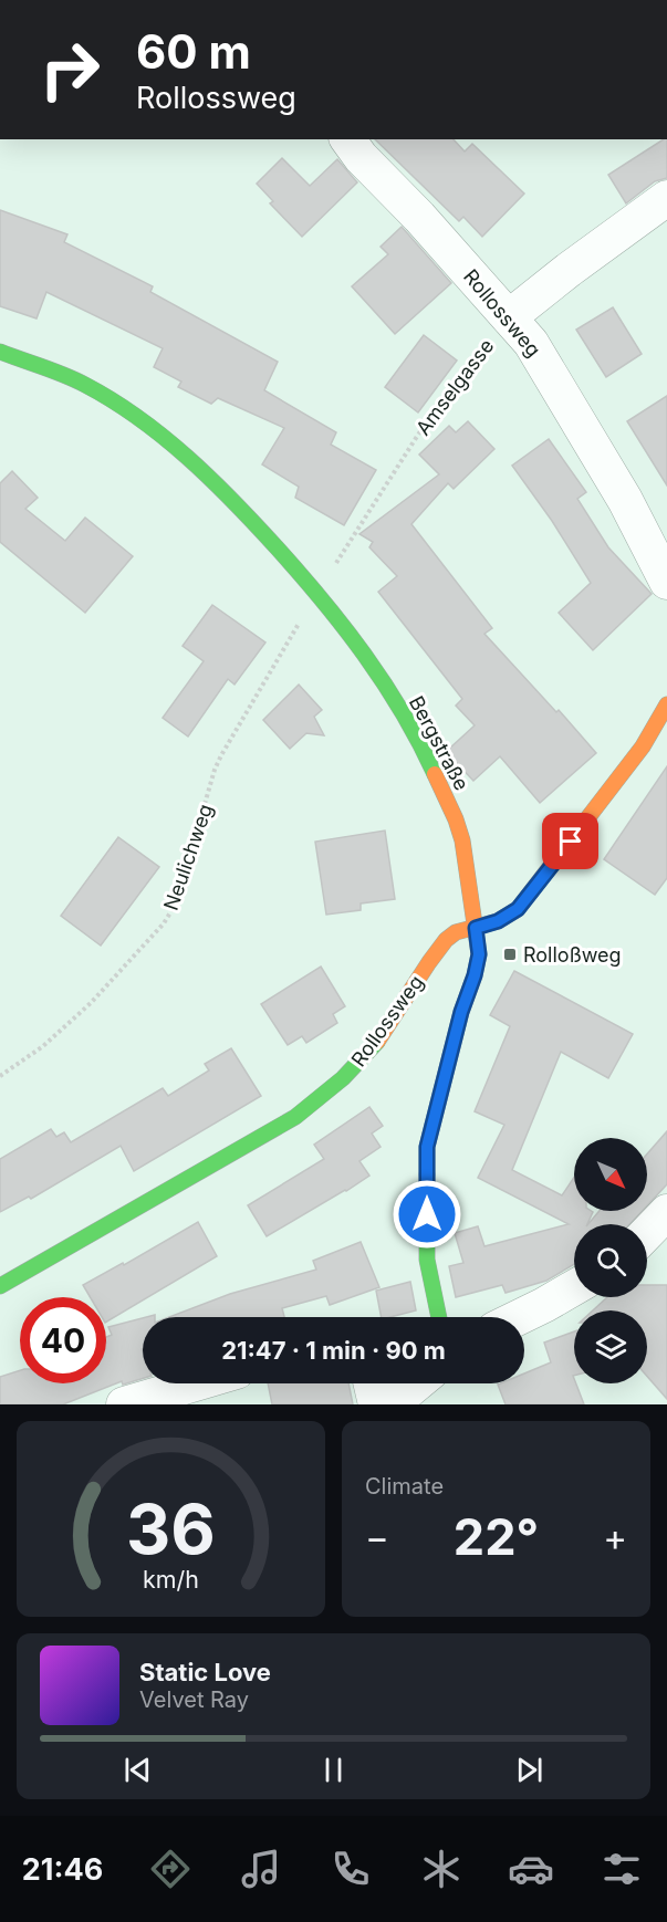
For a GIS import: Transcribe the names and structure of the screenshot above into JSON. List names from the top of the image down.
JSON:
{
  "streets": {
    "street": ["Rollossweg", "Bergstraße"],
    "path": ["Amselgasse", "Neulichweg"]
  },
  "crossings": [
    ["Rollossweg", "Amselgasse"],
    ["Rollossweg", "Bergstraße"],
    ["Amselgasse", "Bergstraße"],
    ["Amselgasse", "Neulichweg"],
    ["Bergstraße", "Neulichweg"]
  ],
  "places": {
    "transit": ["Rolloßweg"]
  },
  "north": "bottom right",
  "page": {
    "turn": ["60 m", "Rollossweg"],
    "limit": "40",
    "trip": "21:47 · 1 min · 90 m",
    "tile": "Climate",
    "heat": ["−", "22°", "+"],
    "song": ["Static Love", "Velvet Ray"],
    "tabs": "21:46",
    "gauge": ["36", "km/h"]
  }
}
